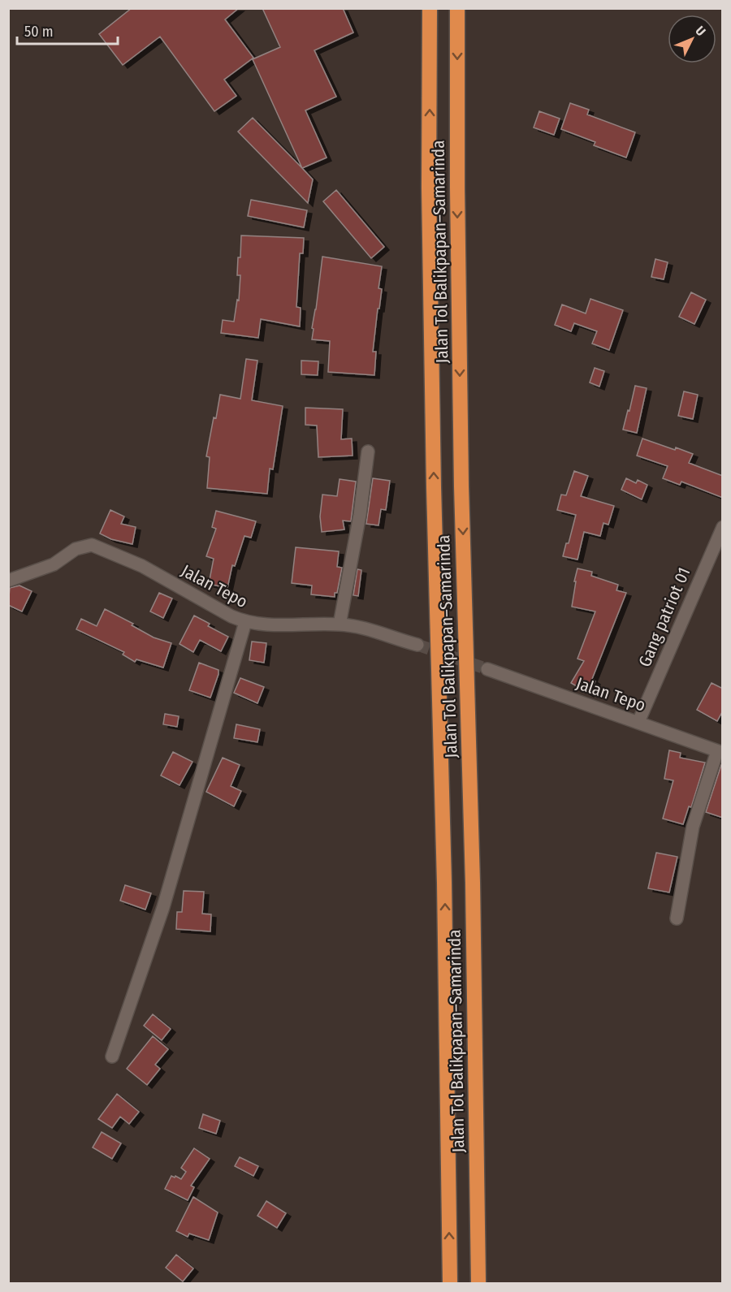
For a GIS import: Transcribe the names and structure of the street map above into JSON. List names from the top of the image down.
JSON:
{
  "streets": {
    "highway": ["Jalan Tol Balikpapan–Samarinda"],
    "street": ["Jalan Tepo", "Gang patriot 01"]
  },
  "crossings": [
    ["Jalan Tepo", "Gang patriot 01"]
  ],
  "scale_bar": "50 m",
  "north": "top right"
}
